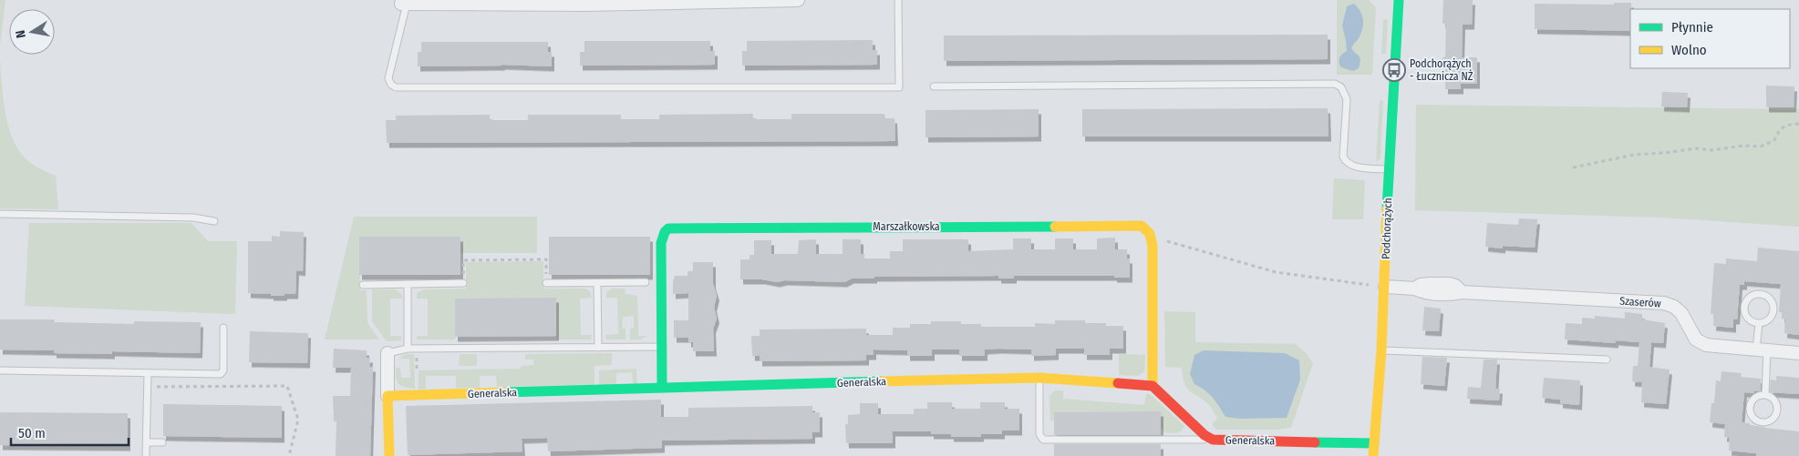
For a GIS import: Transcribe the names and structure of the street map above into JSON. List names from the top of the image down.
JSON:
{
  "streets": {
    "street": [
      "Marszałkowska",
      "Podchorążych",
      "Szaserów",
      "Generalska"
    ]
  },
  "crossings": [
    ["Marszałkowska", "Generalska"],
    ["Podchorążych", "Szaserów"],
    ["Podchorążych", "Generalska"]
  ],
  "places": {
    "bus stop": ["Podchorążych - Łucznicza NŻ"]
  },
  "legend": ["Płynnie", "Wolno"],
  "scale_bar": "50 m",
  "north": "left"
}
